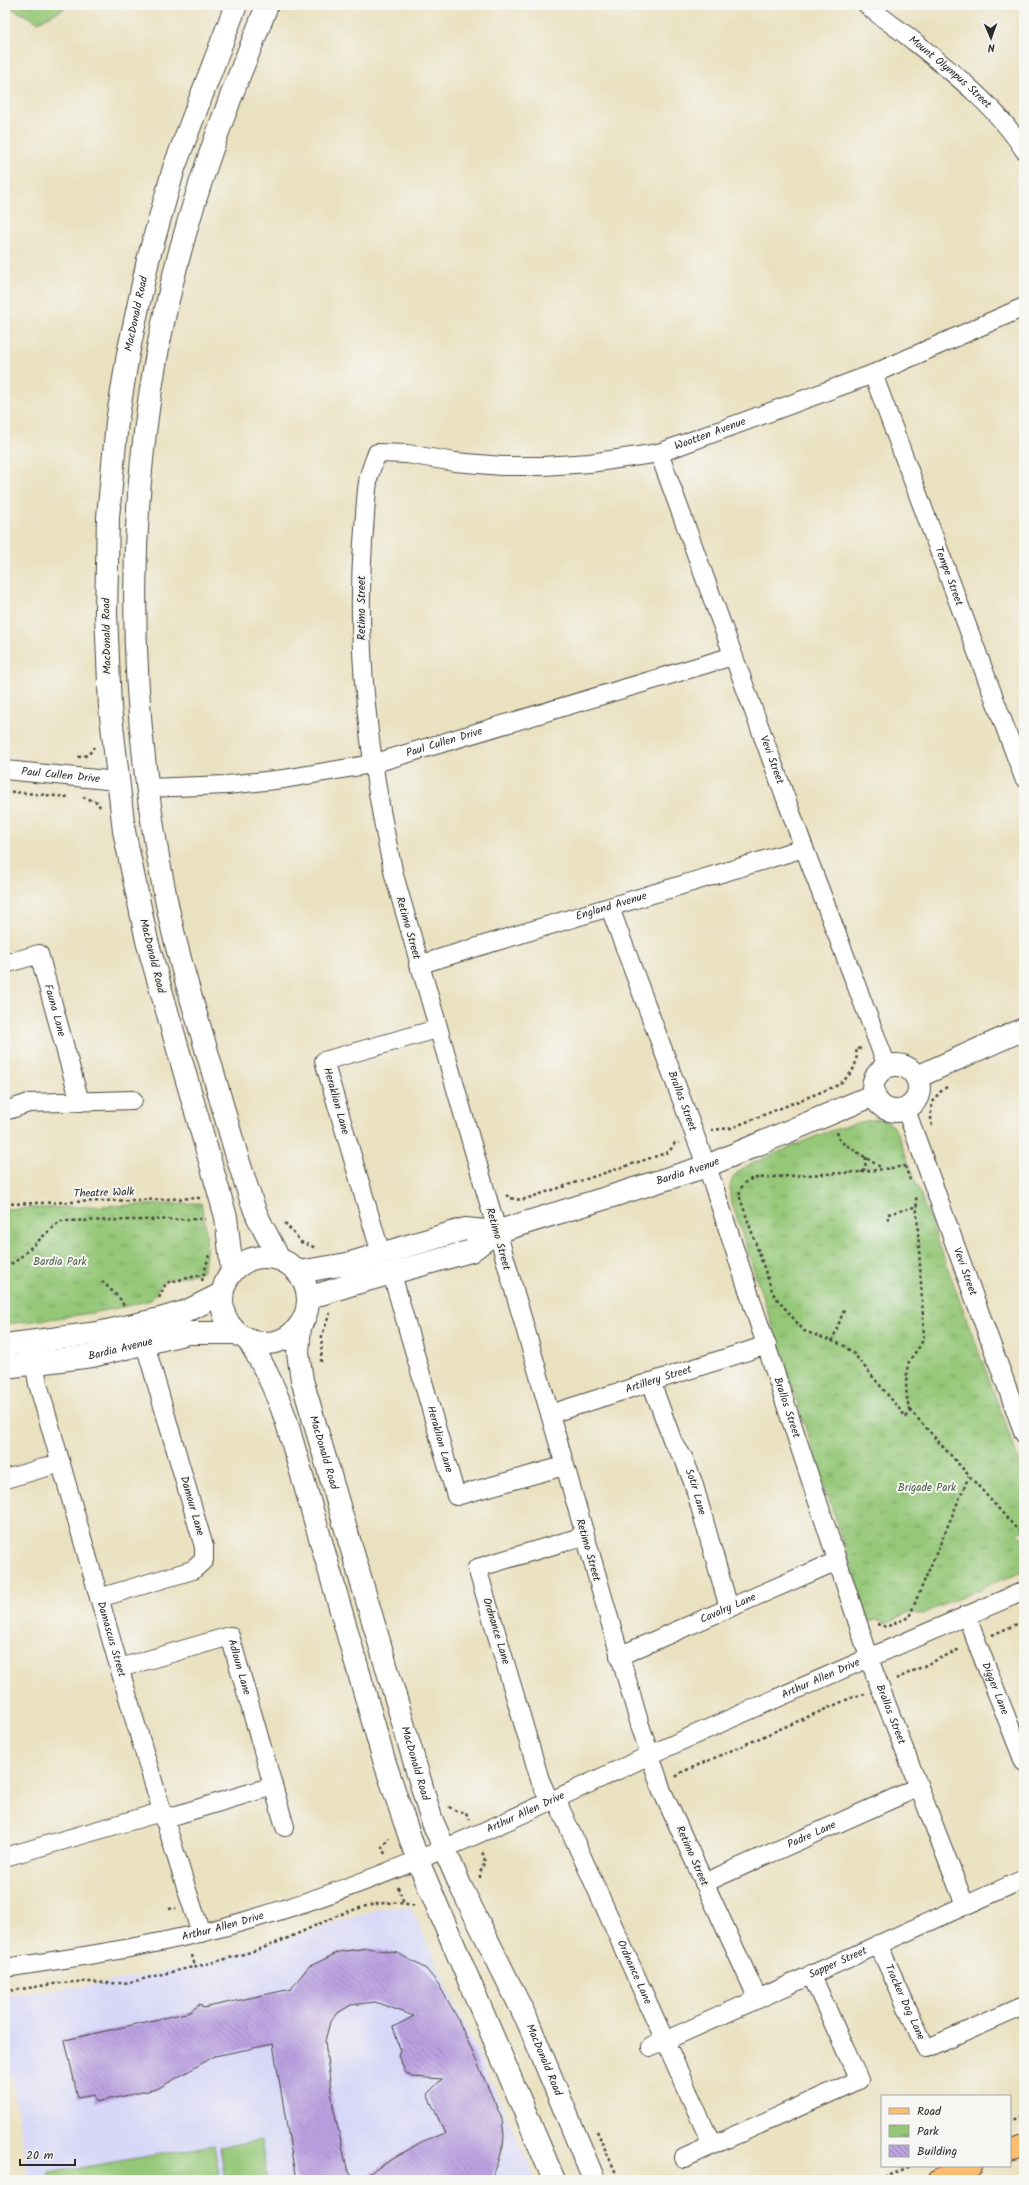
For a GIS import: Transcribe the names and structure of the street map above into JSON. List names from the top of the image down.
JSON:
{
  "streets": {
    "street": [
      "Mount Olympus Street",
      "MacDonald Road",
      "Wootten Avenue",
      "Tempe Street",
      "Retimo Street",
      "Paul Cullen Drive",
      "Vevi Street",
      "England Avenue",
      "Fauna Lane",
      "Heraklion Lane",
      "Brallos Street",
      "Bardia Avenue",
      "Artillery Street",
      "Sotir Lane",
      "Damour Lane",
      "Cavalry Lane",
      "Ordnance Lane",
      "Damascus Street",
      "Adloun Lane",
      "Arthur Allen Drive",
      "Digger Lane",
      "Padre Lane",
      "Sapper Street",
      "Tracker Dog Lane"
    ],
    "path": ["Theatre Walk"]
  },
  "crossings": [
    ["MacDonald Road", "Paul Cullen Drive"],
    ["MacDonald Road", "Bardia Avenue"],
    ["MacDonald Road", "Arthur Allen Drive"],
    ["Wootten Avenue", "Tempe Street"],
    ["Wootten Avenue", "Retimo Street"],
    ["Wootten Avenue", "Vevi Street"],
    ["Retimo Street", "Paul Cullen Drive"],
    ["Retimo Street", "England Avenue"],
    ["Retimo Street", "Heraklion Lane"],
    ["Retimo Street", "Bardia Avenue"],
    ["Retimo Street", "Artillery Street"],
    ["Retimo Street", "Cavalry Lane"],
    ["Retimo Street", "Ordnance Lane"],
    ["Retimo Street", "Arthur Allen Drive"],
    ["Retimo Street", "Padre Lane"],
    ["Retimo Street", "Sapper Street"],
    ["Paul Cullen Drive", "Vevi Street"],
    ["Vevi Street", "England Avenue"],
    ["Vevi Street", "Bardia Avenue"],
    ["England Avenue", "Brallos Street"],
    ["Heraklion Lane", "Bardia Avenue"],
    ["Brallos Street", "Bardia Avenue"],
    ["Brallos Street", "Artillery Street"],
    ["Brallos Street", "Cavalry Lane"],
    ["Brallos Street", "Arthur Allen Drive"],
    ["Brallos Street", "Padre Lane"],
    ["Brallos Street", "Sapper Street"],
    ["Bardia Avenue", "Damour Lane"],
    ["Bardia Avenue", "Damascus Street"],
    ["Artillery Street", "Sotir Lane"],
    ["Sotir Lane", "Cavalry Lane"],
    ["Damour Lane", "Damascus Street"],
    ["Ordnance Lane", "Arthur Allen Drive"],
    ["Ordnance Lane", "Sapper Street"],
    ["Damascus Street", "Adloun Lane"],
    ["Damascus Street", "Arthur Allen Drive"],
    ["Arthur Allen Drive", "Digger Lane"],
    ["Sapper Street", "Tracker Dog Lane"]
  ],
  "parks": ["Bardia Park", "Brigade Park"],
  "legend": ["Road", "Park", "Building"],
  "scale_bar": "20 m",
  "north": "bottom"
}
